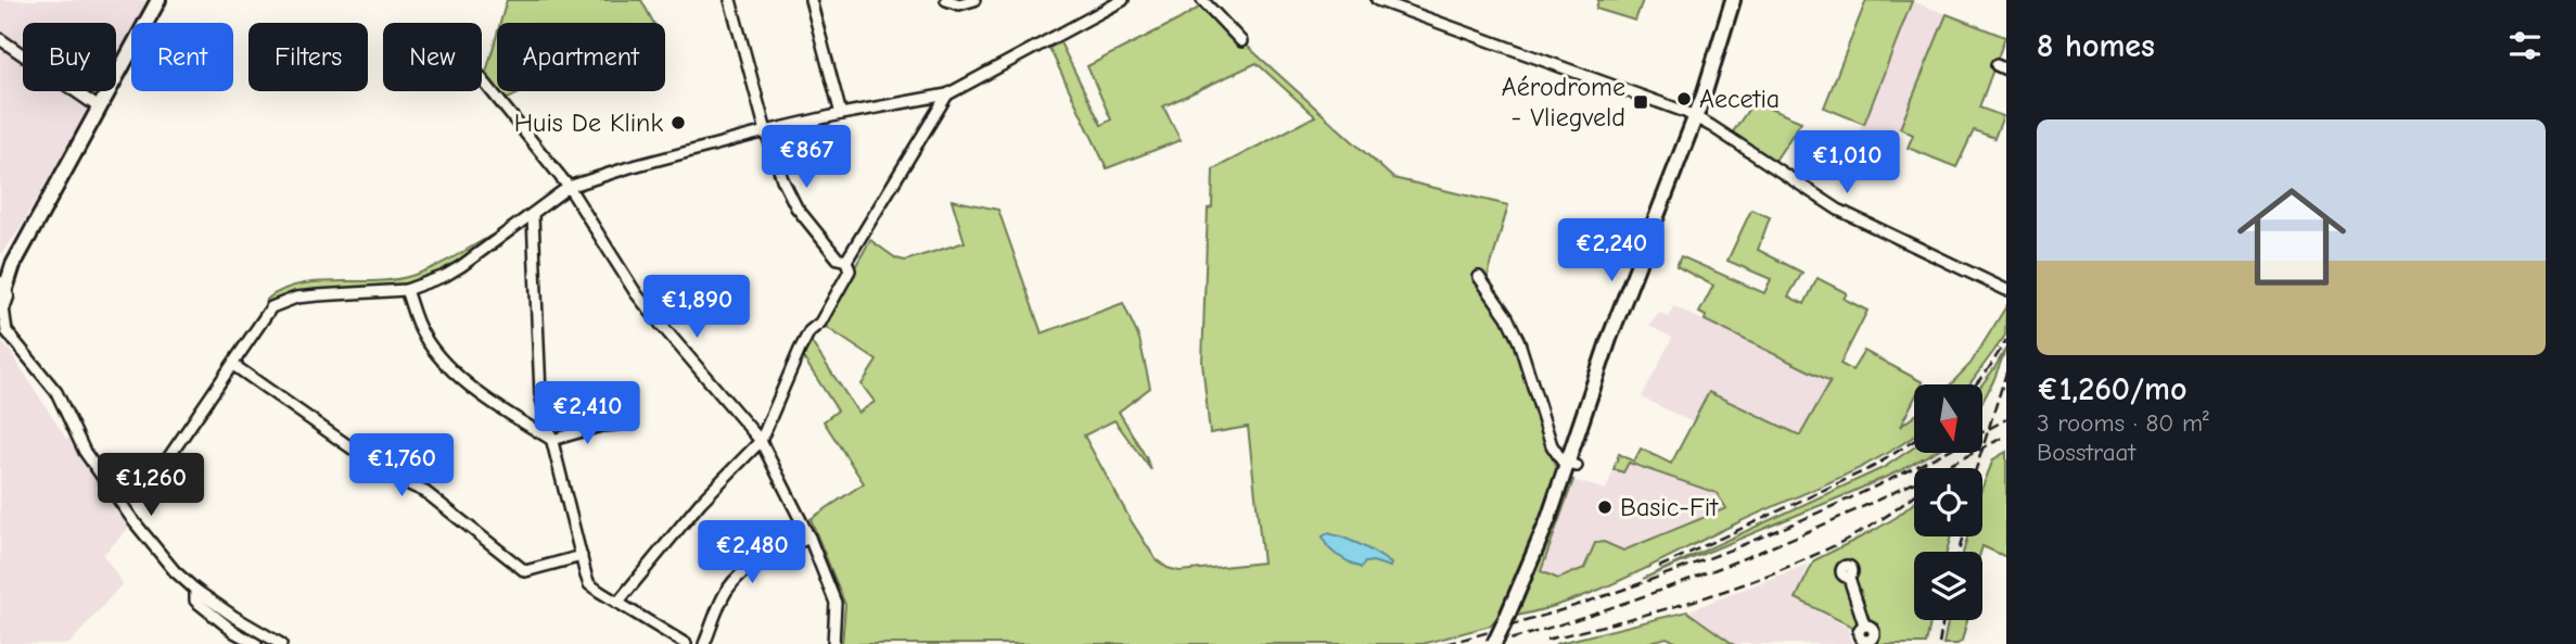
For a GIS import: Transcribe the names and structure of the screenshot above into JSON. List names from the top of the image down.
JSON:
{
  "places": {
    "other": ["Aecetia", "Huis De Klink", "Basic-Fit"],
    "transit": ["Aérodrome - Vliegveld"]
  },
  "north": "bottom",
  "page": {
    "heading": "8 homes",
    "chip": [
      "Buy",
      "Rent",
      "Filters",
      "New",
      "Apartment"
    ],
    "list": [
      {
        "name": "€1,260/mo",
        "note": "3 rooms · 80 m² · Bosstraat"
      }
    ],
    "price": [
      "€867",
      "€1,010",
      "€2,240",
      "€1,890",
      "€2,410",
      "€1,760",
      "€1,260",
      "€2,480"
    ]
  }
}
